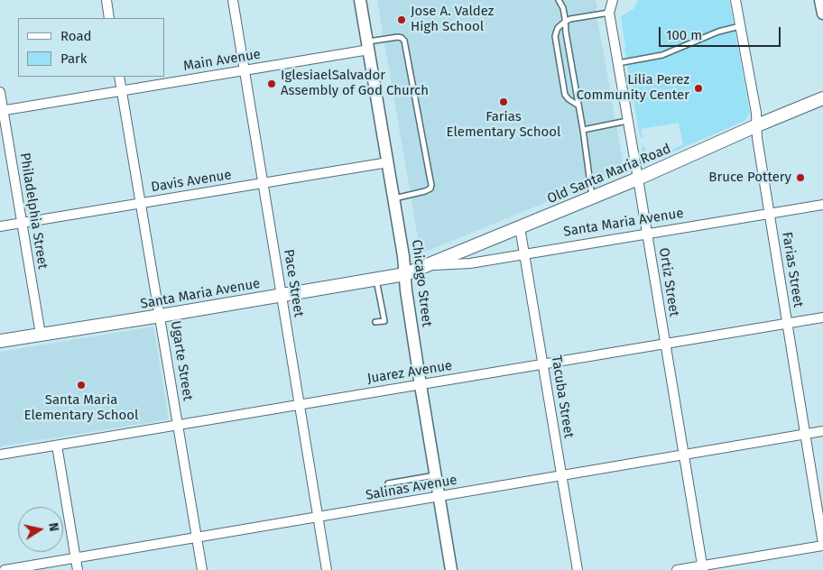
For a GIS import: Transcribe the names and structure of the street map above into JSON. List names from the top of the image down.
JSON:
{
  "streets": {
    "main road": ["Old Santa Maria Road", "Santa Maria Avenue"],
    "street": [
      "Main Avenue",
      "Davis Avenue",
      "Philadelphia Street",
      "Farias Street",
      "Ortiz Street",
      "Pace Street",
      "Chicago Street",
      "Ugarte Street",
      "Juarez Avenue",
      "Tacuba Street",
      "Salinas Avenue"
    ]
  },
  "crossings": [
    ["Main Avenue", "Philadelphia Street"],
    ["Main Avenue", "Pace Street"],
    ["Main Avenue", "Chicago Street"],
    ["Main Avenue", "Ugarte Street"],
    ["Old Santa Maria Road", "Santa Maria Avenue"],
    ["Old Santa Maria Road", "Farias Street"],
    ["Old Santa Maria Road", "Ortiz Street"],
    ["Old Santa Maria Road", "Chicago Street"],
    ["Old Santa Maria Road", "Tacuba Street"],
    ["Davis Avenue", "Philadelphia Street"],
    ["Davis Avenue", "Pace Street"],
    ["Davis Avenue", "Chicago Street"],
    ["Davis Avenue", "Ugarte Street"],
    ["Philadelphia Street", "Santa Maria Avenue"],
    ["Santa Maria Avenue", "Farias Street"],
    ["Santa Maria Avenue", "Ortiz Street"],
    ["Santa Maria Avenue", "Pace Street"],
    ["Santa Maria Avenue", "Chicago Street"],
    ["Santa Maria Avenue", "Ugarte Street"],
    ["Santa Maria Avenue", "Tacuba Street"],
    ["Farias Street", "Juarez Avenue"],
    ["Farias Street", "Salinas Avenue"],
    ["Ortiz Street", "Juarez Avenue"],
    ["Ortiz Street", "Salinas Avenue"],
    ["Pace Street", "Juarez Avenue"],
    ["Pace Street", "Salinas Avenue"],
    ["Chicago Street", "Juarez Avenue"],
    ["Chicago Street", "Salinas Avenue"],
    ["Ugarte Street", "Juarez Avenue"],
    ["Ugarte Street", "Salinas Avenue"],
    ["Juarez Avenue", "Tacuba Street"],
    ["Tacuba Street", "Salinas Avenue"]
  ],
  "places": [
    "Jose A. Valdez High School",
    "IglesiaelSalvador Assembly of God Church",
    "Lilia Perez Community Center",
    "Farias Elementary School",
    "Bruce Pottery",
    "Santa Maria Elementary School"
  ],
  "legend": ["Road", "Park"],
  "scale_bar": "100 m",
  "north": "right"
}
